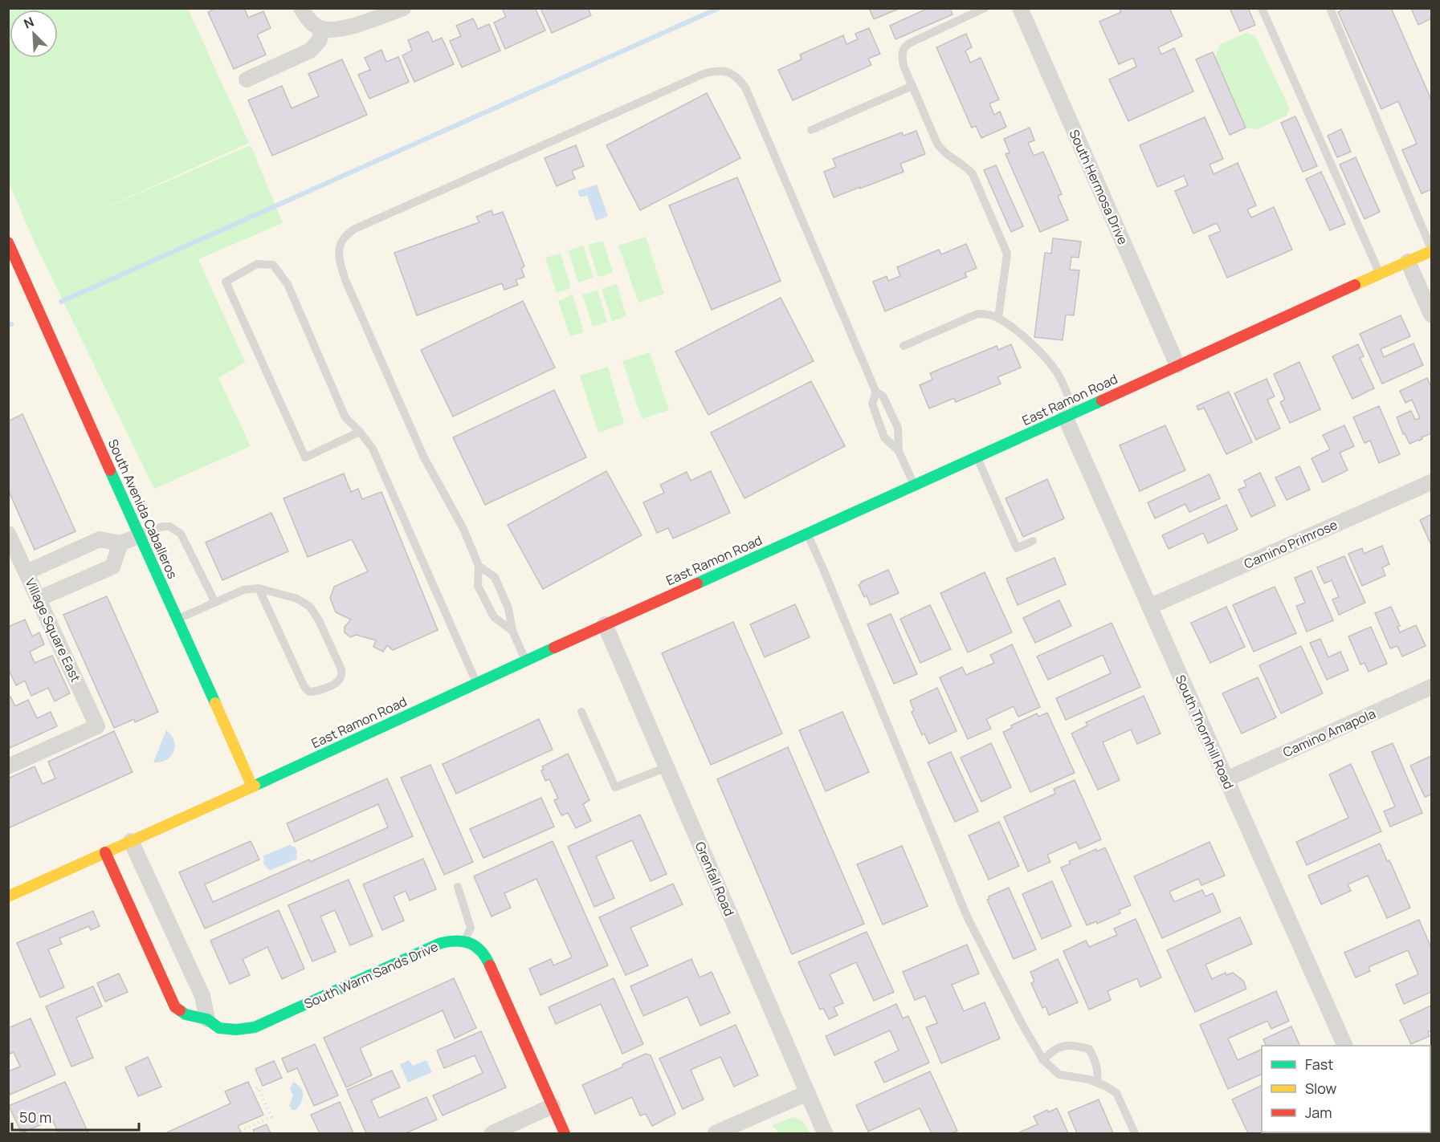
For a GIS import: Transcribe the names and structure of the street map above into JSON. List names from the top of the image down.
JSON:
{
  "streets": {
    "main road": ["East Ramon Road", "South Avenida Caballeros", "South Warm Sands Drive"],
    "street": [
      "South Hermosa Drive",
      "Camino Primrose",
      "Village Square East",
      "South Thornhill Road",
      "Camino Amapola",
      "Grenfall Road"
    ]
  },
  "crossings": [
    ["South Hermosa Drive", "East Ramon Road"],
    ["East Ramon Road", "South Avenida Caballeros"],
    ["East Ramon Road", "South Thornhill Road"],
    ["East Ramon Road", "Grenfall Road"],
    ["East Ramon Road", "South Warm Sands Drive"],
    ["Camino Primrose", "South Thornhill Road"],
    ["South Thornhill Road", "Camino Amapola"]
  ],
  "legend": ["Fast", "Slow", "Jam"],
  "scale_bar": "50 m",
  "north": "top left"
}
